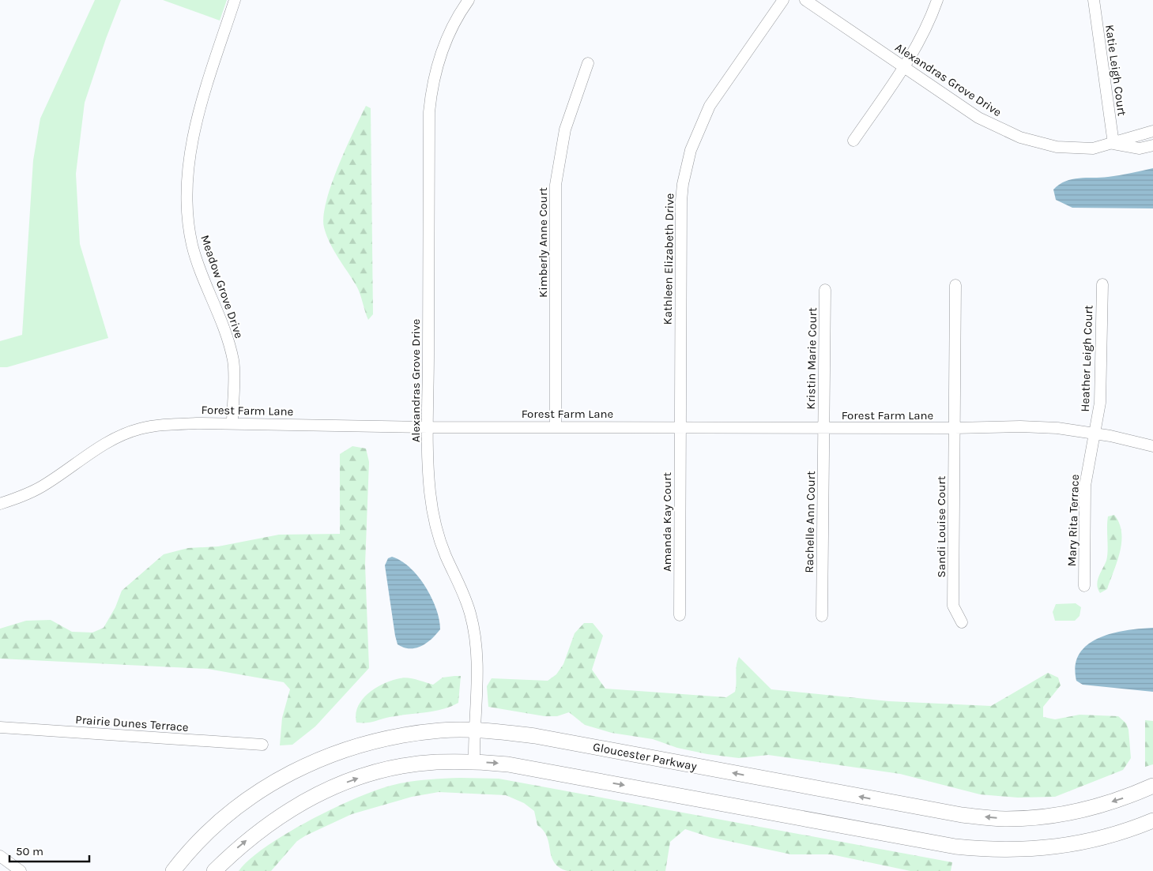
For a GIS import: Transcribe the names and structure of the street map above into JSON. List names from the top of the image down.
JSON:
{
  "streets": {
    "main road": ["Gloucester Parkway"],
    "street": [
      "Katie Leigh Court",
      "Alexandras Grove Drive",
      "Kimberly Anne Court",
      "Kathleen Elizabeth Drive",
      "Meadow Grove Drive",
      "Kristin Marie Court",
      "Heather Leigh Court",
      "Forest Farm Lane",
      "Mary Rita Terrace",
      "Amanda Kay Court",
      "Rachelle Ann Court",
      "Sandi Louise Court",
      "Prairie Dunes Terrace"
    ]
  },
  "crossings": [
    ["Katie Leigh Court", "Alexandras Grove Drive"],
    ["Alexandras Grove Drive", "Forest Farm Lane"],
    ["Alexandras Grove Drive", "Gloucester Parkway"],
    ["Kimberly Anne Court", "Forest Farm Lane"],
    ["Kathleen Elizabeth Drive", "Forest Farm Lane"],
    ["Kathleen Elizabeth Drive", "Amanda Kay Court"],
    ["Meadow Grove Drive", "Forest Farm Lane"],
    ["Kristin Marie Court", "Forest Farm Lane"],
    ["Kristin Marie Court", "Rachelle Ann Court"],
    ["Heather Leigh Court", "Forest Farm Lane"],
    ["Heather Leigh Court", "Mary Rita Terrace"],
    ["Forest Farm Lane", "Mary Rita Terrace"],
    ["Forest Farm Lane", "Amanda Kay Court"],
    ["Forest Farm Lane", "Rachelle Ann Court"],
    ["Forest Farm Lane", "Sandi Louise Court"]
  ],
  "scale_bar": "50 m"
}
